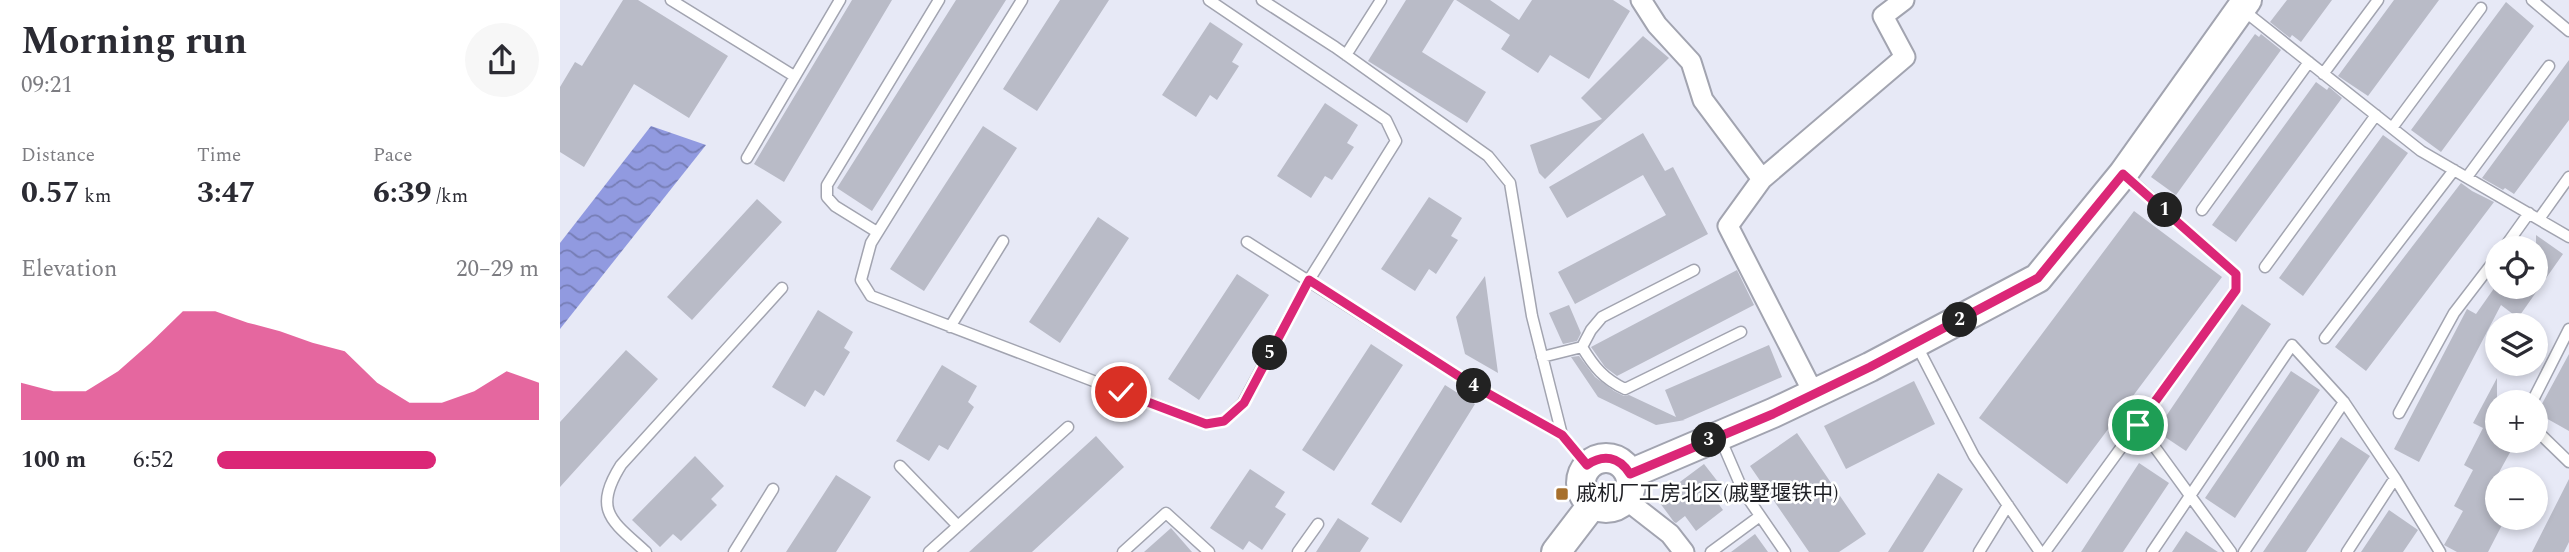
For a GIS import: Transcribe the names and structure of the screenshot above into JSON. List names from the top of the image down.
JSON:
{
  "places": {
    "transit": ["戚机厂工房北区(戚墅堰铁中)"]
  },
  "page": {
    "heading": ["Morning run", "09:21"],
    "stats": [
      ["Distance", "0.57 km"],
      ["Time", "3:47"],
      ["Pace", "6:39 /km"]
    ],
    "pins": [
      "1",
      "2",
      "5",
      "4",
      "3"
    ],
    "map_buttons": ["+", "−"],
    "chart": ["Elevation", "20–29 m"],
    "list": [
      {
        "name": "100 m",
        "note": "6:52"
      }
    ]
  }
}
